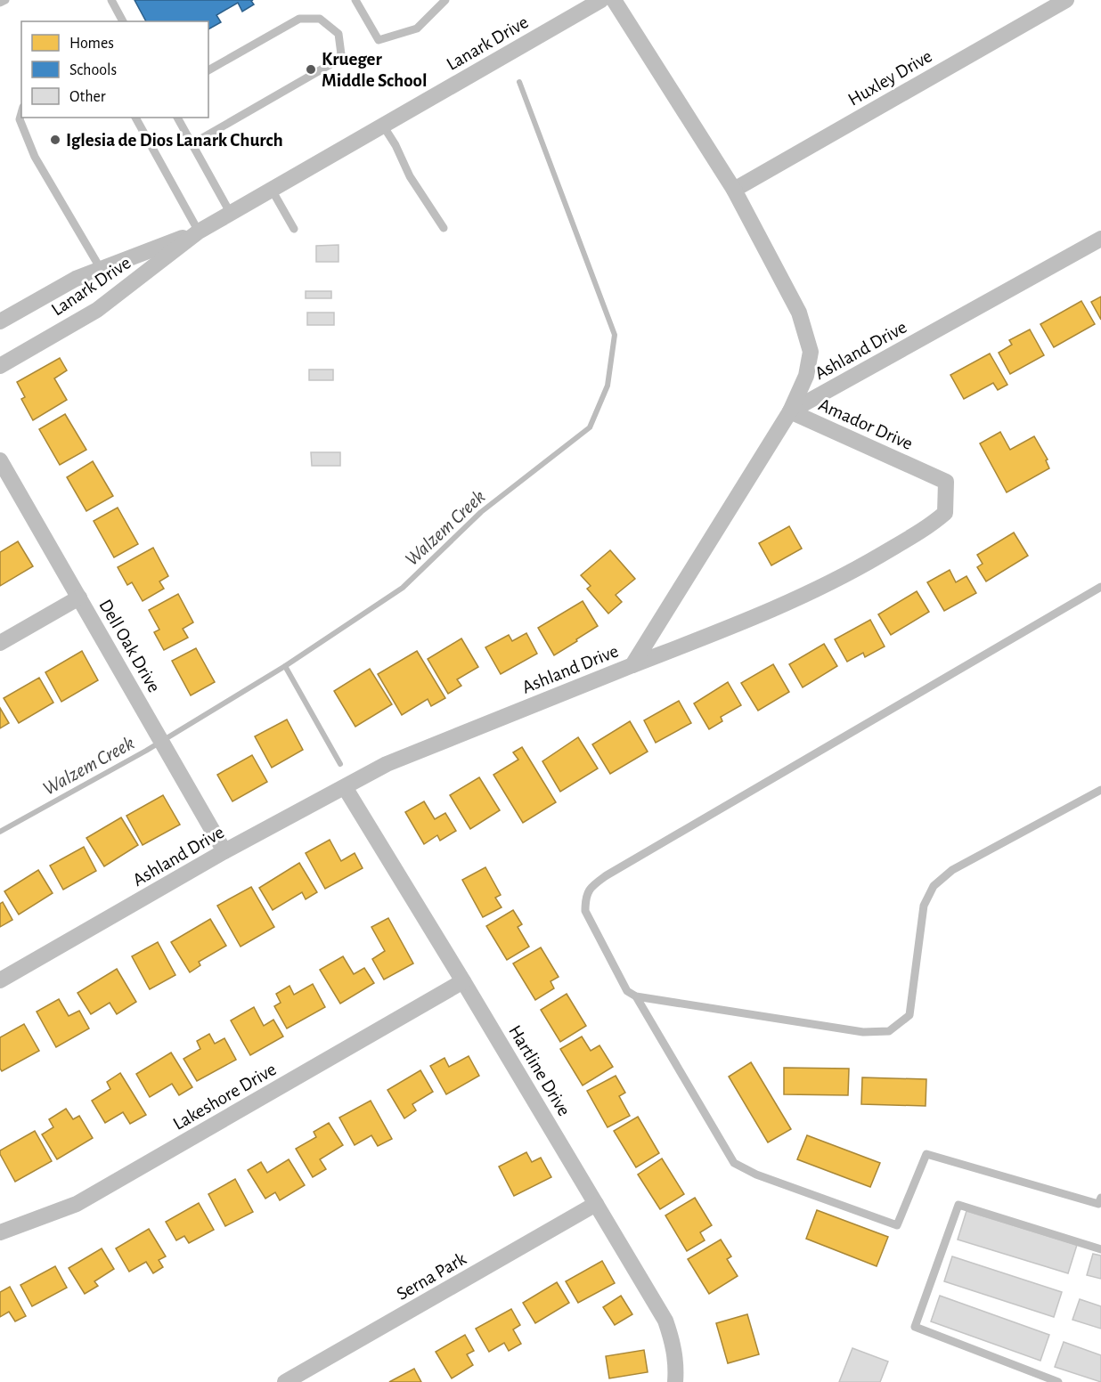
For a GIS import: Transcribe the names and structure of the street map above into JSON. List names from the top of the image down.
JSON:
{
  "streets": {
    "street": [
      "Lanark Drive",
      "Huxley Drive",
      "Ashland Drive",
      "Amador Drive",
      "Dell Oak Drive",
      "Hartline Drive",
      "Lakeshore Drive",
      "Serna Park"
    ]
  },
  "crossings": [
    ["Huxley Drive", "Amador Drive"],
    ["Ashland Drive", "Amador Drive"],
    ["Ashland Drive", "Dell Oak Drive"],
    ["Ashland Drive", "Hartline Drive"],
    ["Hartline Drive", "Lakeshore Drive"],
    ["Hartline Drive", "Serna Park"]
  ],
  "water": ["Walzem Creek"],
  "places": ["Krueger Middle School", "Iglesia de Dios Lanark Church"],
  "legend": ["Homes", "Schools", "Other"]
}
